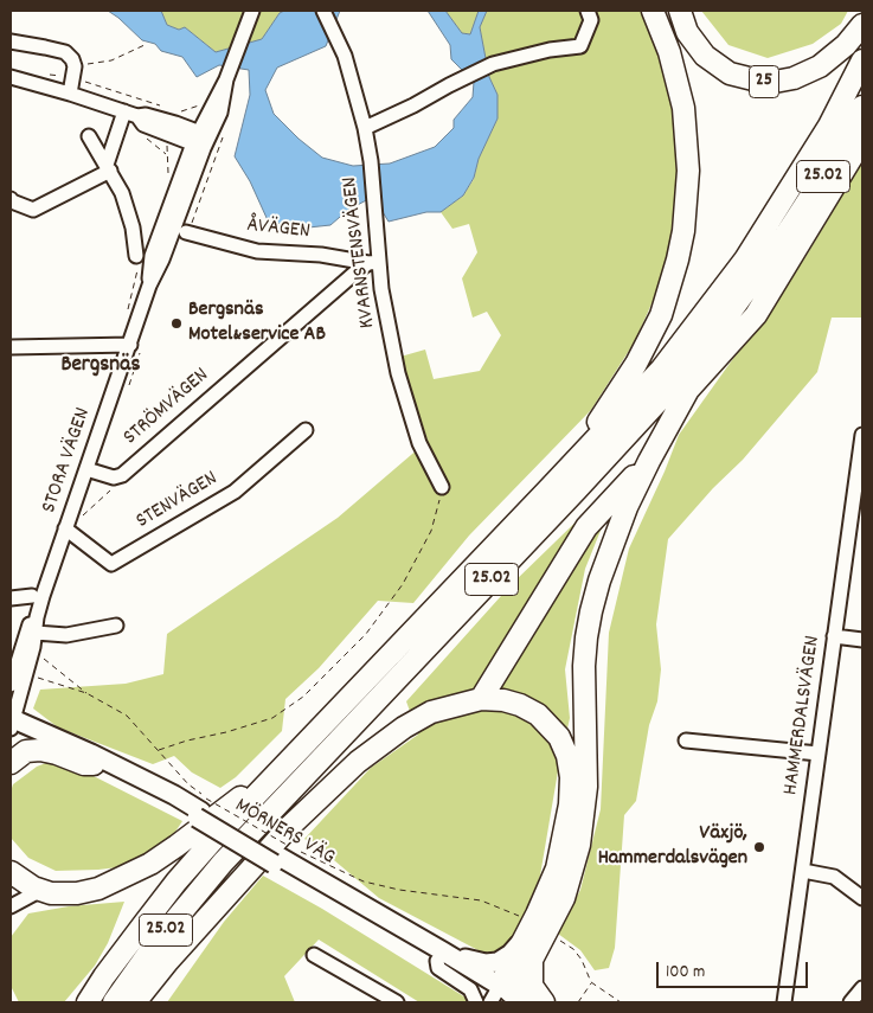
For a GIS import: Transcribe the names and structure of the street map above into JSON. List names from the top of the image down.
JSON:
{
  "streets": {
    "highway": ["25", "25.02"],
    "main road": ["MÖRNERS VÄG"],
    "street": [
      "ÅVÄGEN",
      "KVARNSTENSVÄGEN",
      "STRÖMVÄGEN",
      "STORA VÄGEN",
      "STENVÄGEN",
      "HAMMERDALSVÄGEN"
    ]
  },
  "crossings": [
    ["ÅVÄGEN", "KVARNSTENSVÄGEN"],
    ["ÅVÄGEN", "STRÖMVÄGEN"],
    ["KVARNSTENSVÄGEN", "STRÖMVÄGEN"],
    ["STRÖMVÄGEN", "STORA VÄGEN"],
    ["STORA VÄGEN", "STENVÄGEN"],
    ["STORA VÄGEN", "MÖRNERS VÄG"]
  ],
  "districts": ["Bergsnäs"],
  "places": ["Bergsnäs Motel&service AB", "Växjö, Hammerdalsvägen"],
  "scale_bar": "100 m"
}
